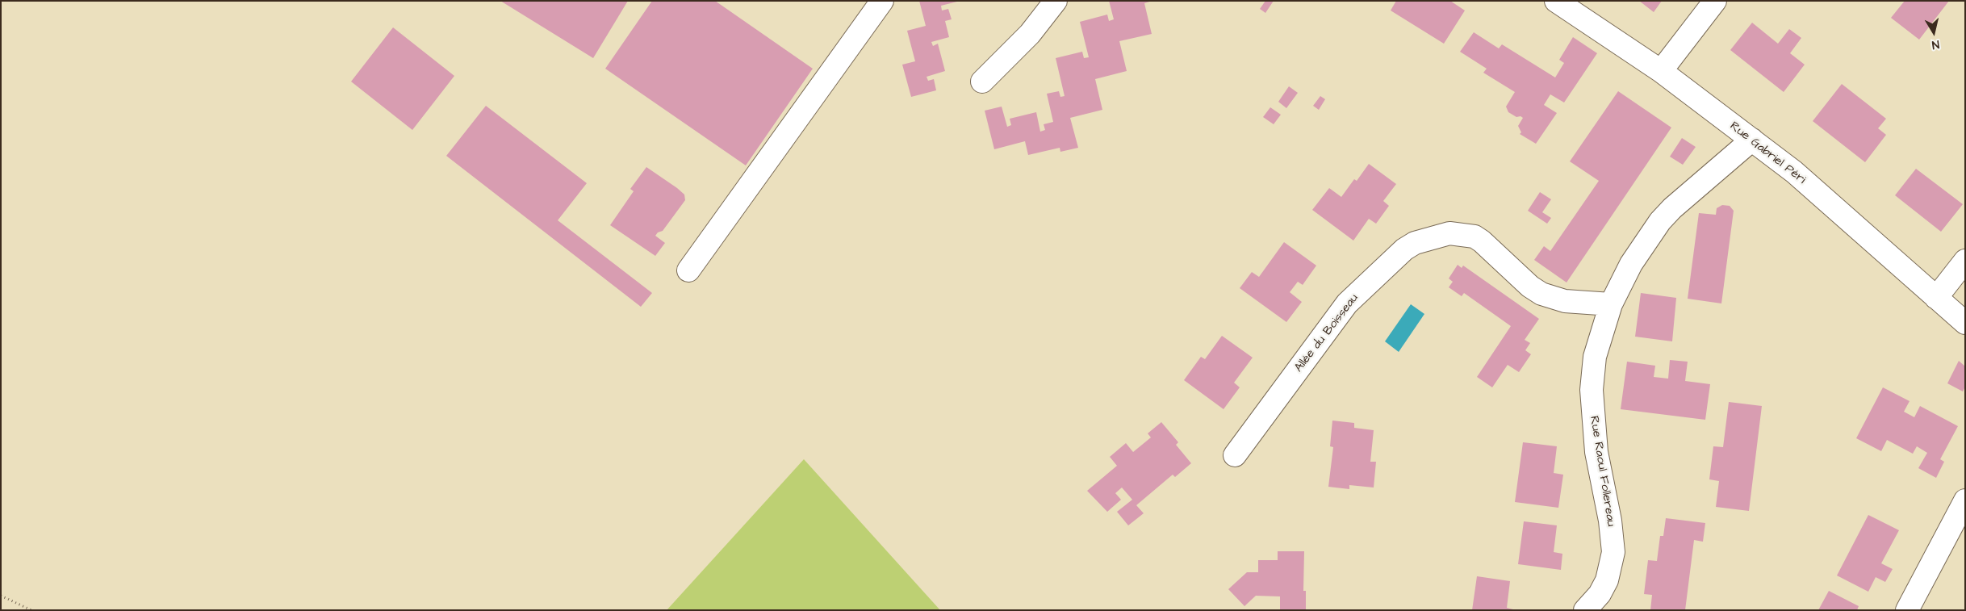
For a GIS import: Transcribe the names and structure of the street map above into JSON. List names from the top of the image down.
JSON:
{
  "streets": {
    "street": ["Rue Gabriel Péri", "Allée du Boisseau", "Rue Raoul Follereau"]
  },
  "crossings": [
    ["Rue Gabriel Péri", "Rue Raoul Follereau"],
    ["Allée du Boisseau", "Rue Raoul Follereau"]
  ],
  "north": "bottom"
}
